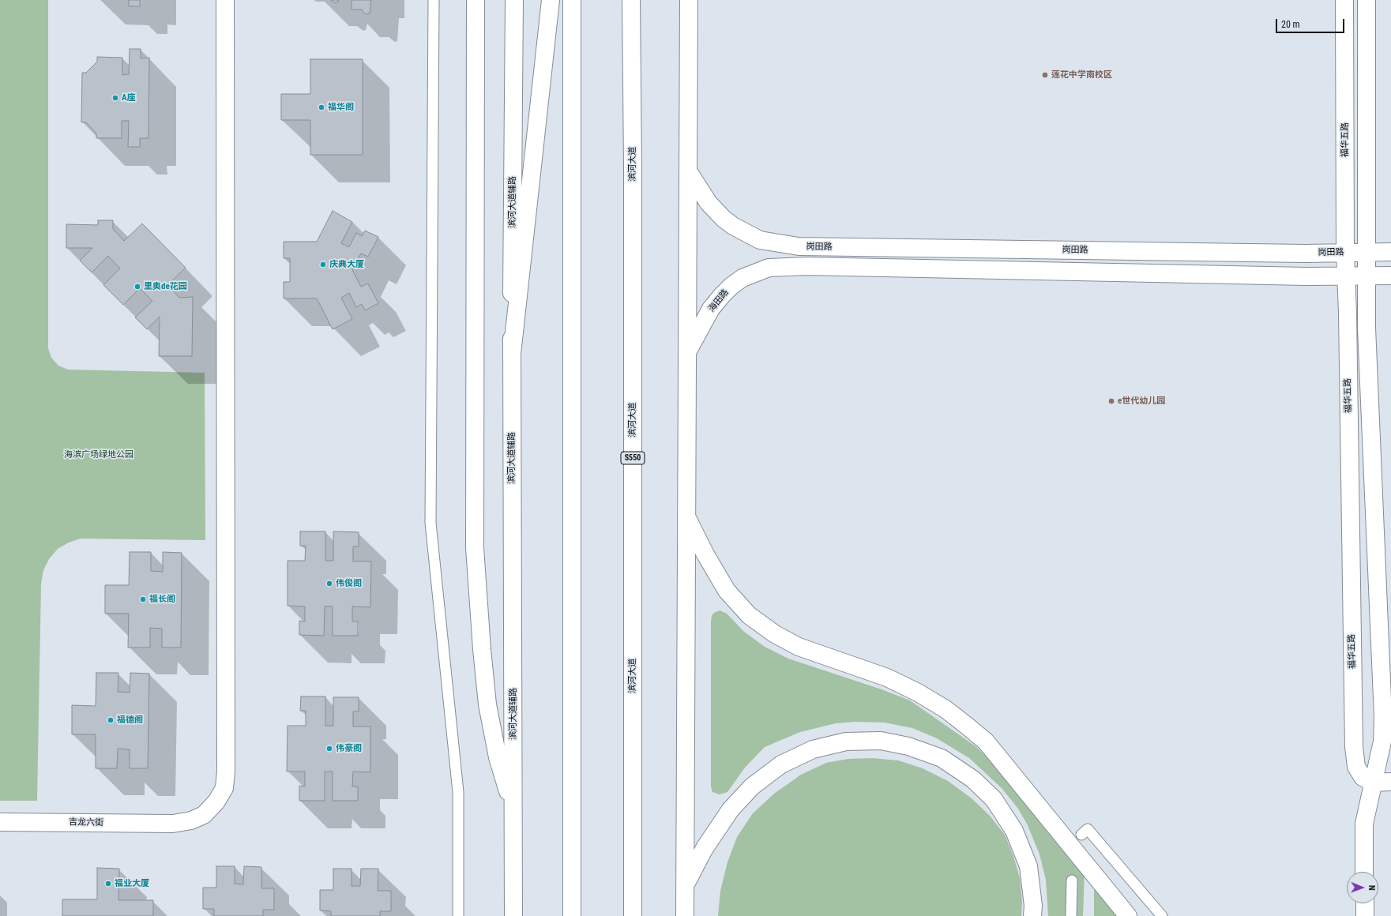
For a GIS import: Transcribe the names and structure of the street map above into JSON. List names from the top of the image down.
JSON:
{
  "streets": {
    "main road": [
      "福华五路",
      "滨河大道",
      "滨河大道辅路",
      "岗田路",
      "海田路",
      "S550",
      "吉龙六街"
    ]
  },
  "crossings": [
    ["福华五路", "岗田路"],
    ["福华五路", "海田路"]
  ],
  "parks": ["海滨广场绿地公园"],
  "places": [
    "莲花中学南校区",
    "A座",
    "福华阁",
    "庆典大厦",
    "里奥de花园",
    "e世代幼儿园",
    "伟俊阁",
    "福长阁",
    "福德阁",
    "伟豪阁",
    "福业大厦"
  ],
  "scale_bar": "20 m",
  "north": "right"
}
